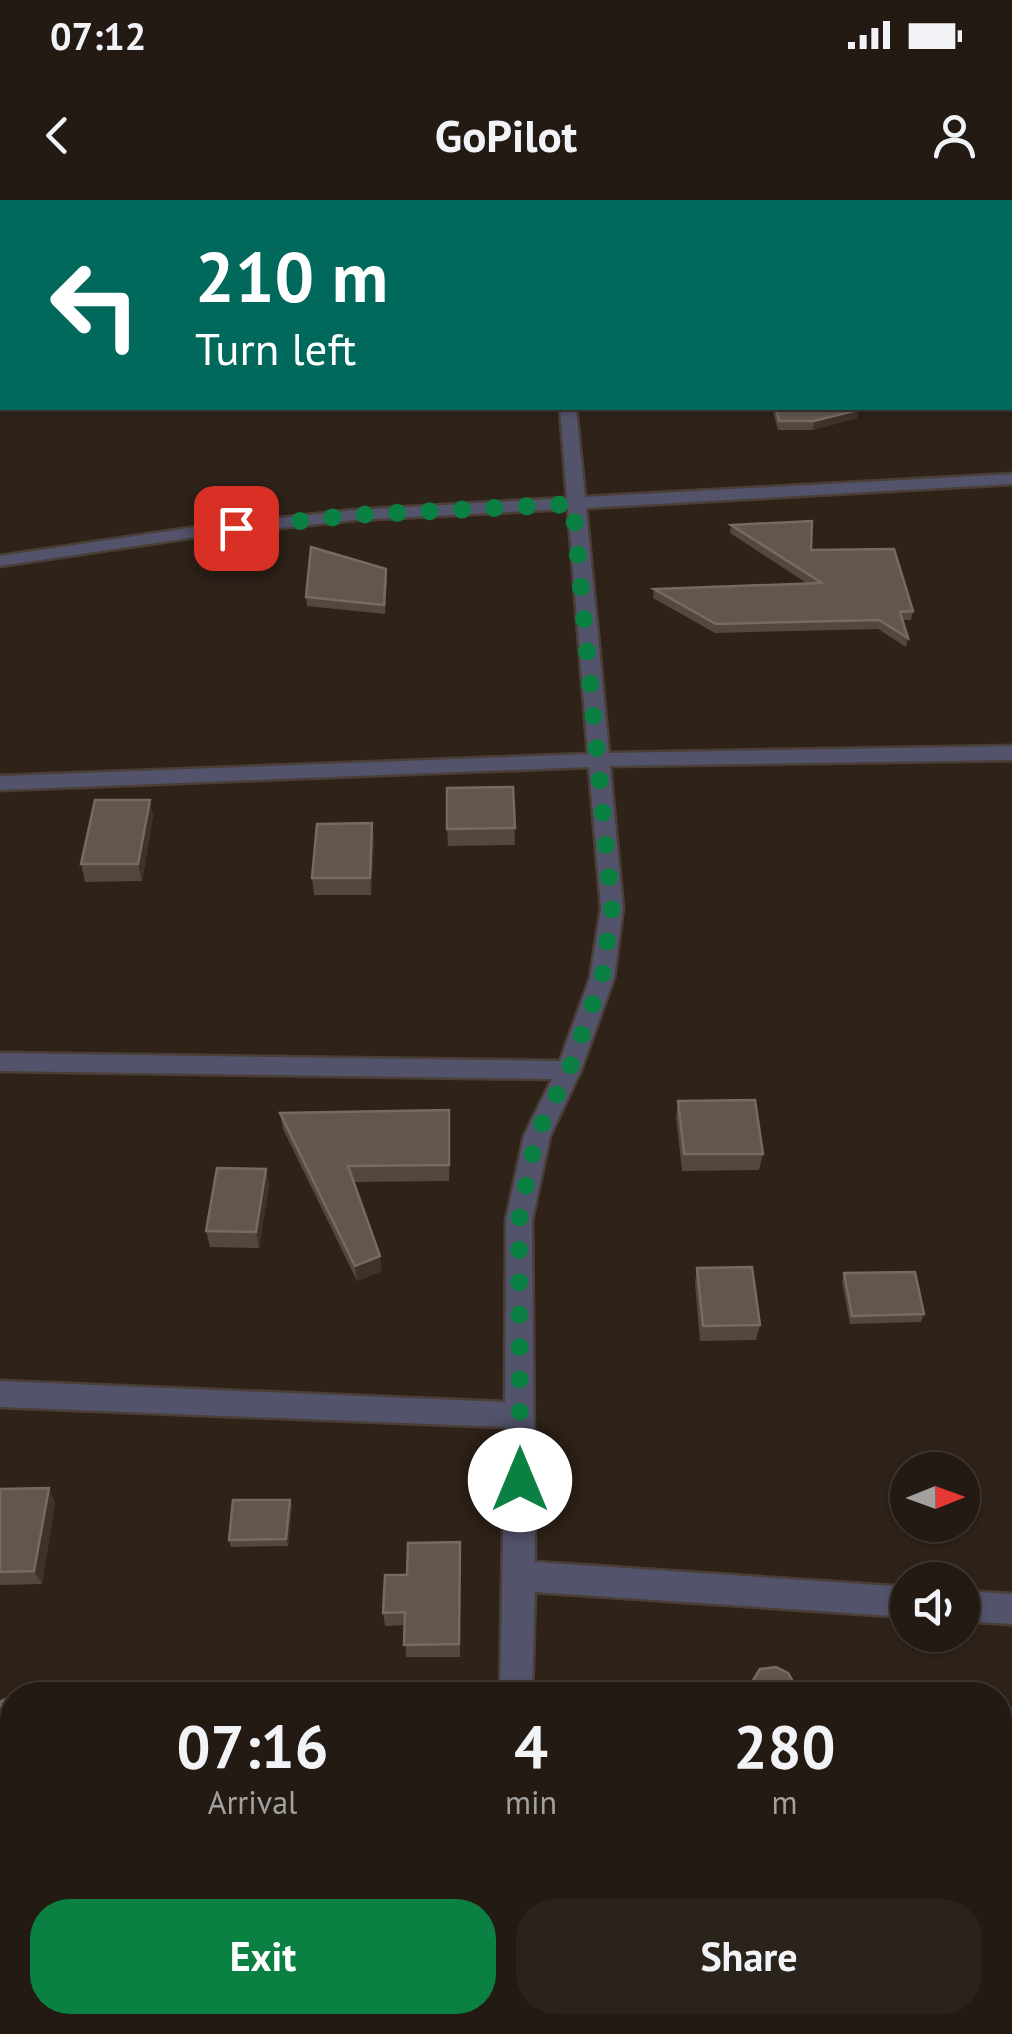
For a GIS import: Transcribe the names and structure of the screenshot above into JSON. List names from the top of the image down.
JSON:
{
  "north": "right",
  "page": {
    "status": "07:12",
    "header": "GoPilot",
    "turn": ["210 m", "Turn left"],
    "eta": [
      "07:16",
      "Arrival",
      "4",
      "min",
      "280",
      "m"
    ],
    "buttons": ["Exit", "Share"]
  }
}
